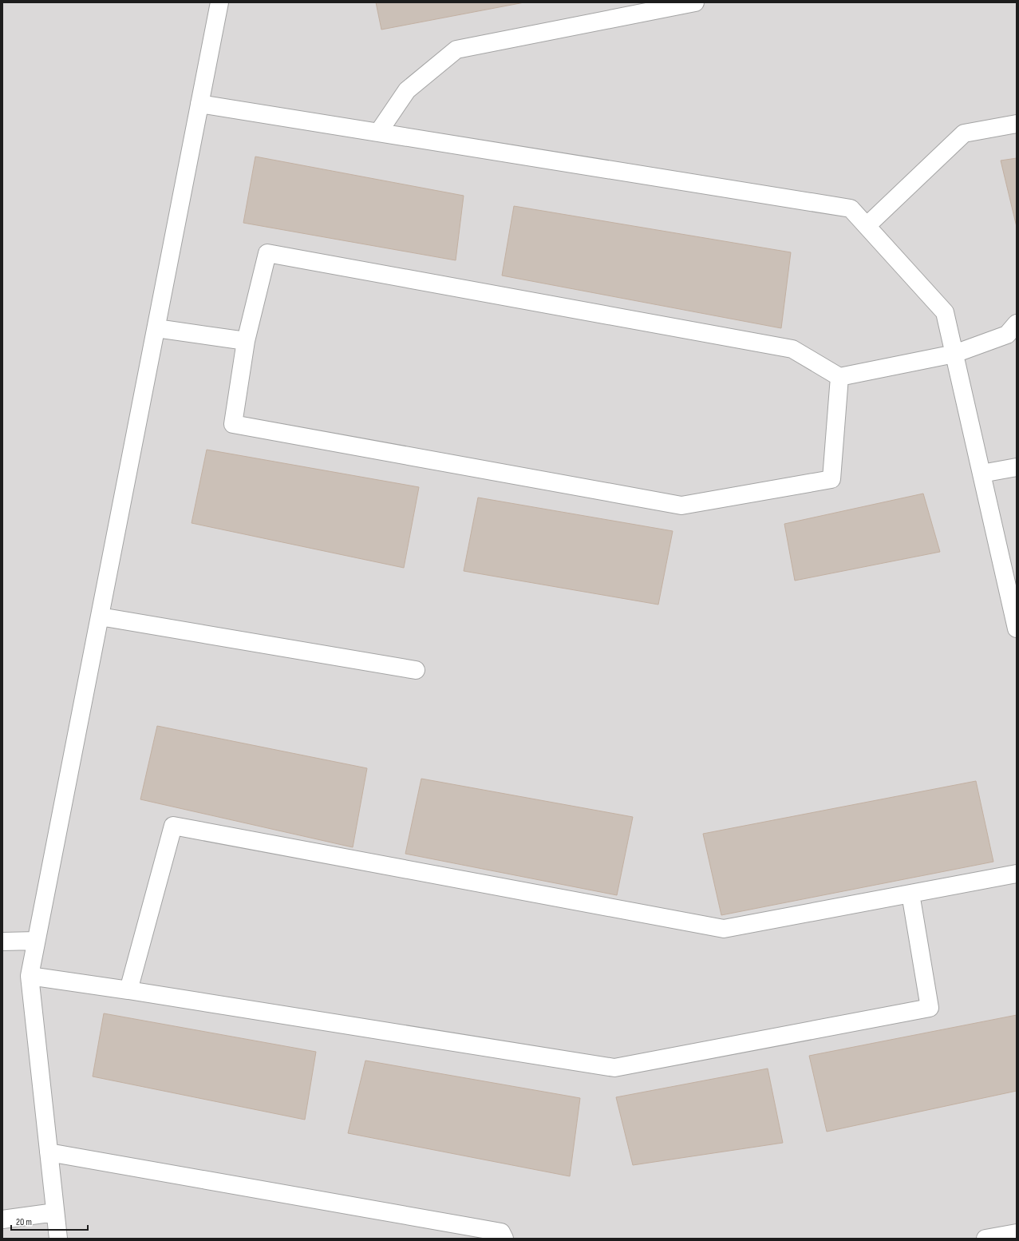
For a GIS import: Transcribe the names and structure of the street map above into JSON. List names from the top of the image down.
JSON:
{
  "scale_bar": "20 m"
}
